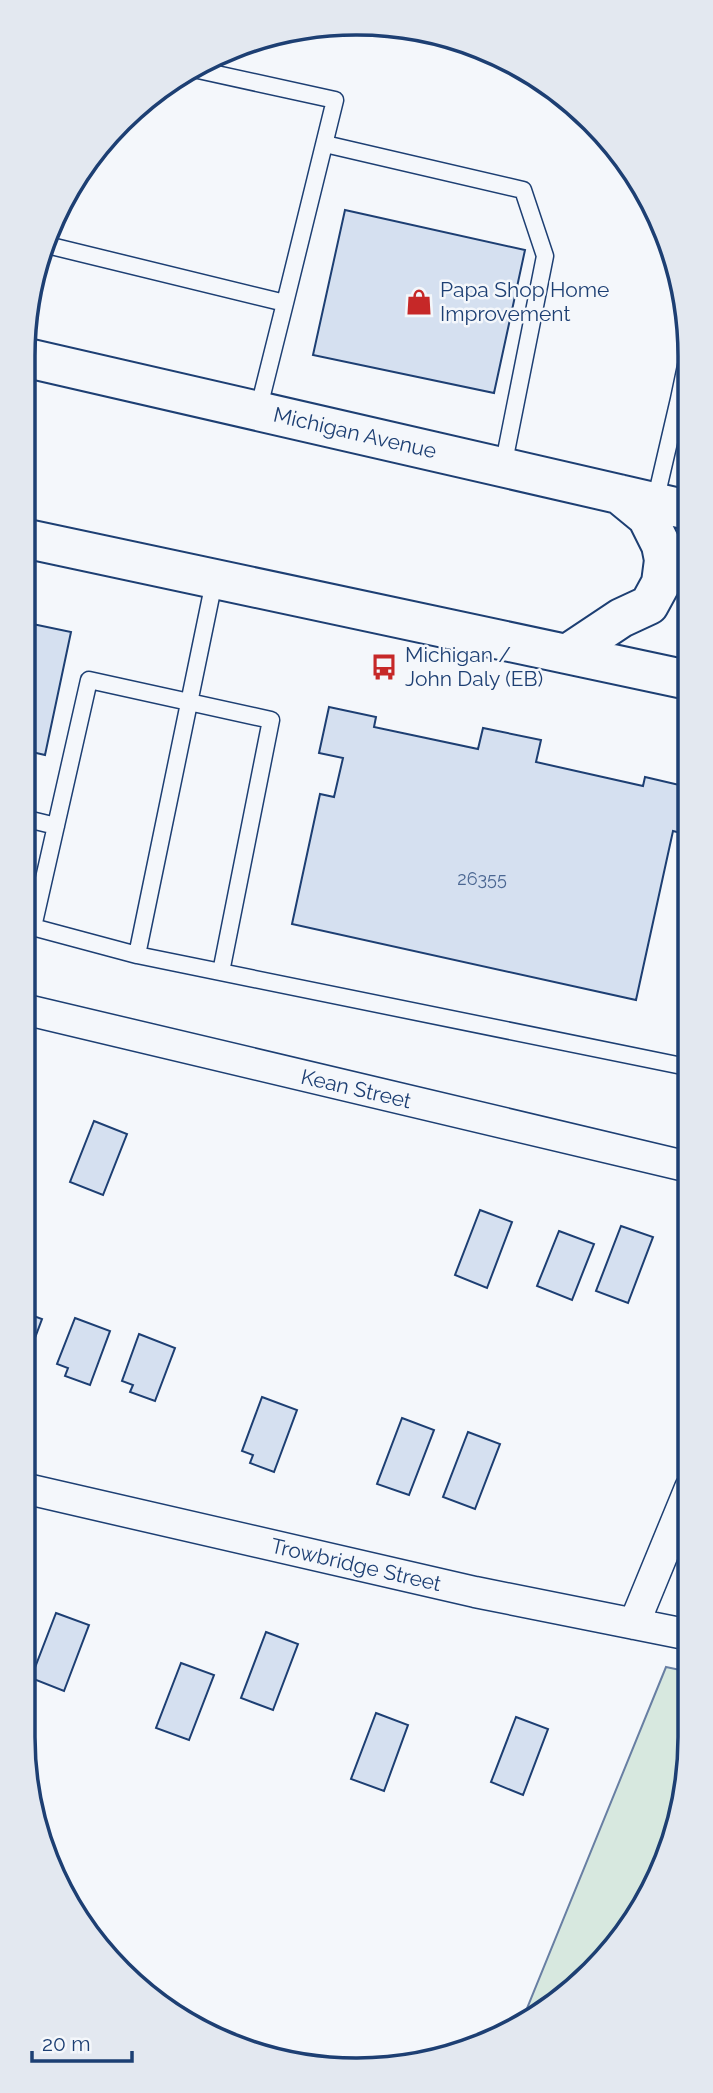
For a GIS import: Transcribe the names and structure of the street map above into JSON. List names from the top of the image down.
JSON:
{
  "streets": {
    "main road": ["Michigan Avenue"],
    "street": ["Kean Street", "Trowbridge Street"]
  },
  "places": {
    "shop": ["Papa Shop Home Improvement"],
    "bus stop": ["Michigan / John Daly (EB)"]
  },
  "house_numbers": ["26355"],
  "scale_bar": "20 m"
}
